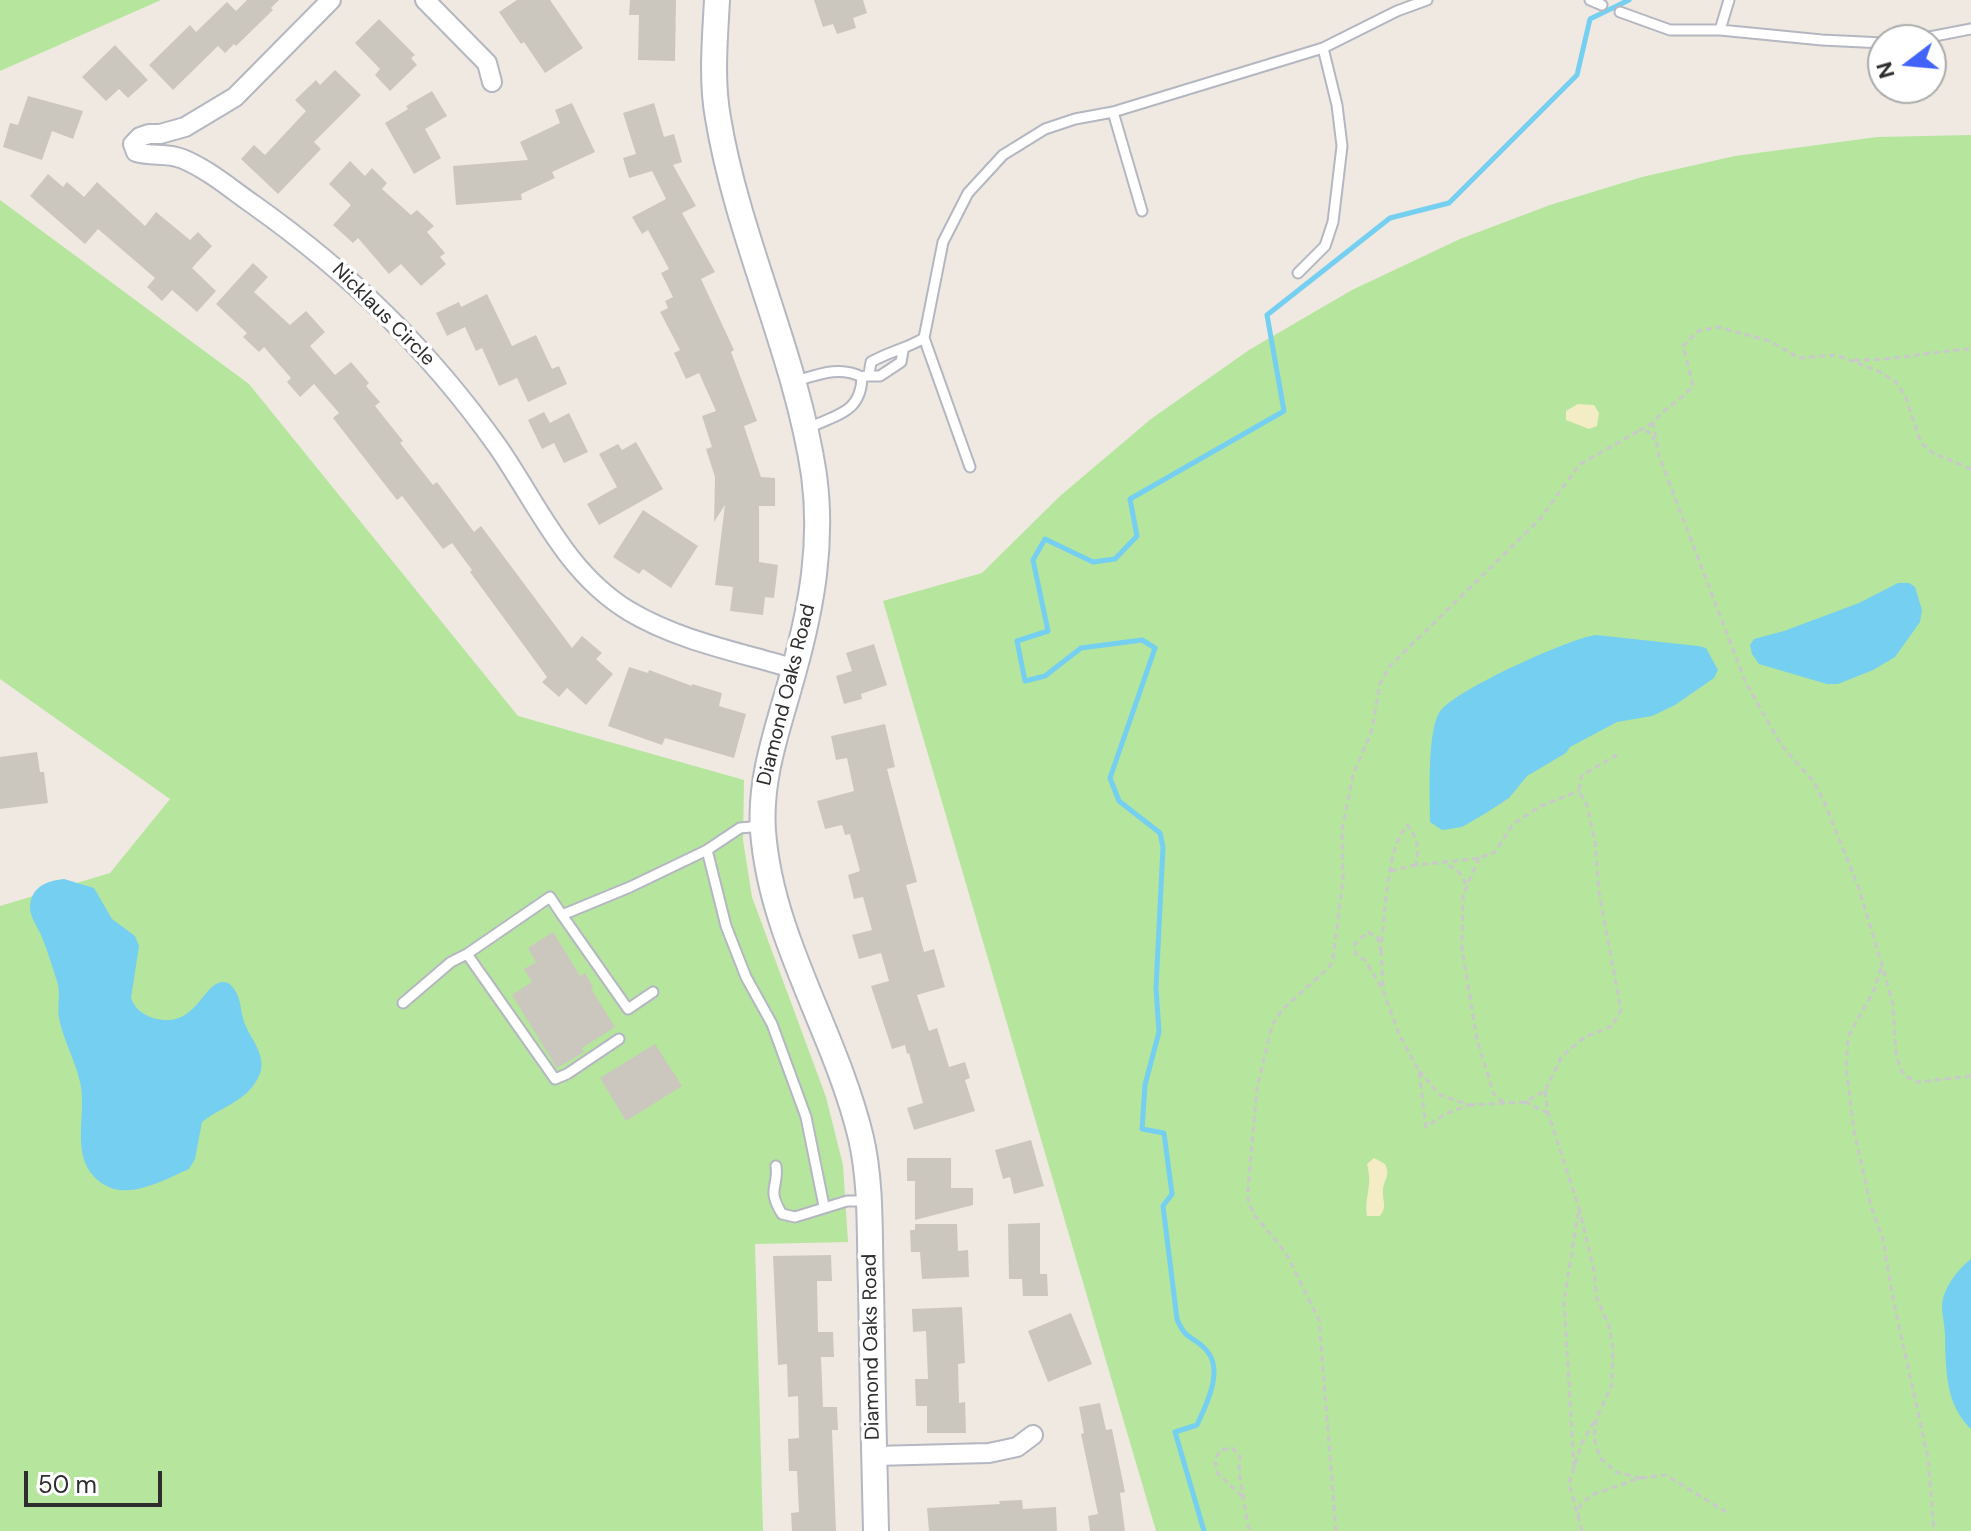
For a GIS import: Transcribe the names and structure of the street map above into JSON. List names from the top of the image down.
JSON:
{
  "streets": {
    "street": ["Nicklaus Circle", "Diamond Oaks Road"]
  },
  "crossings": [
    ["Nicklaus Circle", "Diamond Oaks Road"]
  ],
  "scale_bar": "50 m",
  "north": "left"
}
